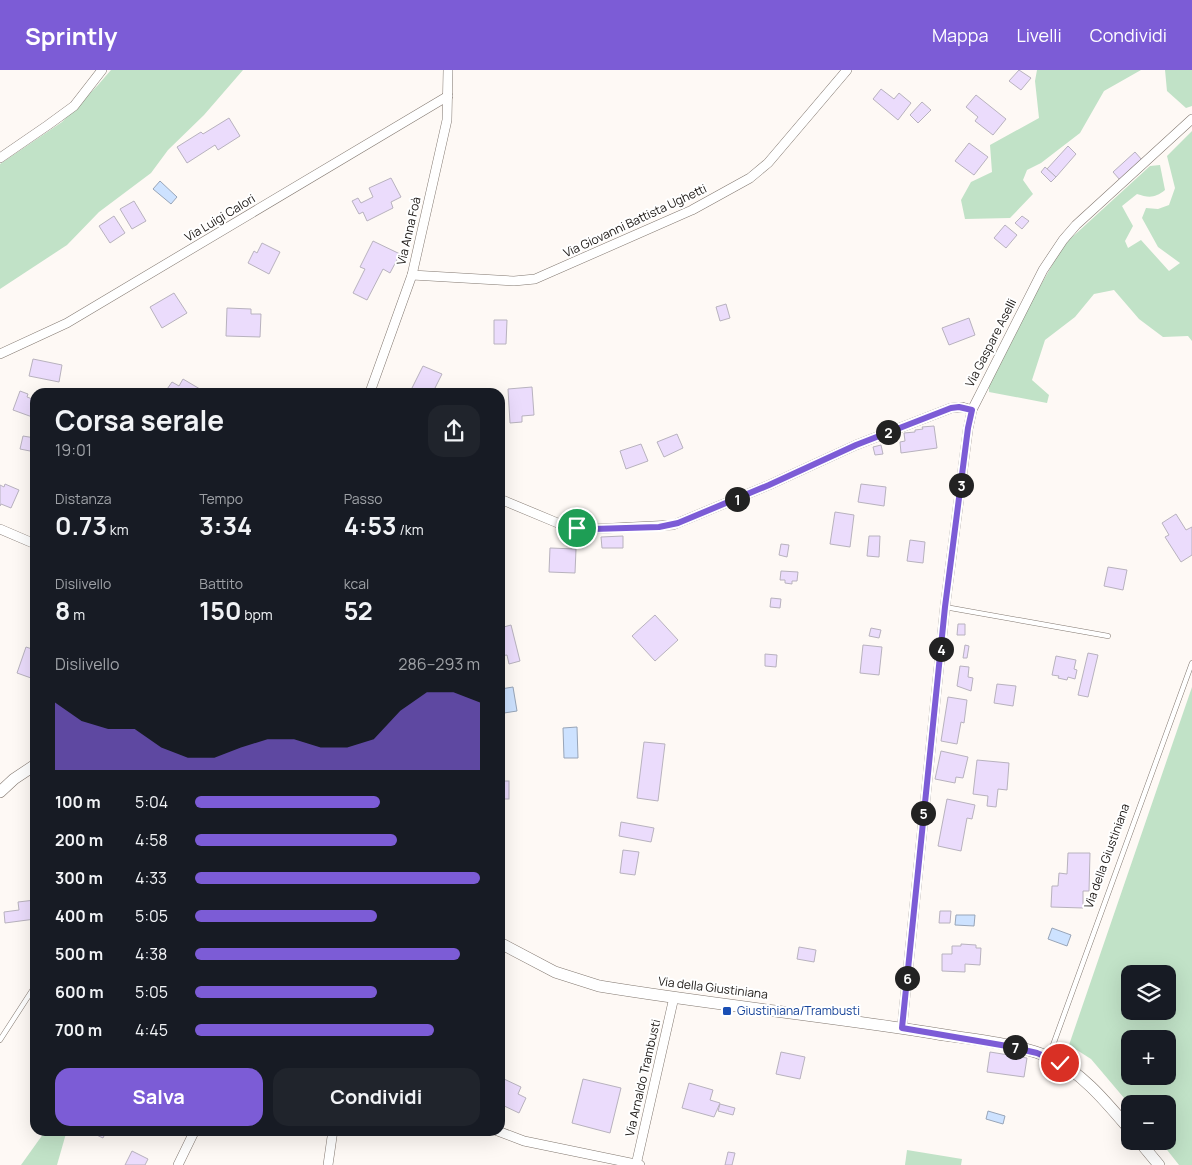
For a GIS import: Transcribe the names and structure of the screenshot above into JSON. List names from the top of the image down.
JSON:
{
  "streets": {
    "street": [
      "Via Luigi Calori",
      "Via Giovanni Battista Ughetti",
      "Via Anna Foà",
      "Via Gaspare Aselli",
      "Via della Giustiniana",
      "Via Arnaldo Trambusti"
    ]
  },
  "crossings": [
    ["Via Luigi Calori", "Via Anna Foà"],
    ["Via Giovanni Battista Ughetti", "Via Anna Foà"],
    ["Via Gaspare Aselli", "Via della Giustiniana"],
    ["Via della Giustiniana", "Via Arnaldo Trambusti"]
  ],
  "places": {
    "transit": ["Giustiniana/Trambusti"]
  },
  "page": {
    "header": "Sprintly",
    "nav": ["Mappa", "Livelli", "Condividi"],
    "heading": ["Corsa serale", "19:01"],
    "pins": [
      "2",
      "3",
      "1",
      "4",
      "5",
      "6",
      "7"
    ],
    "stats": [
      ["Distanza", "0.73 km"],
      ["Tempo", "3:34"],
      ["Passo", "4:53 /km"],
      ["Dislivello", "8 m"],
      ["Battito", "150 bpm"],
      ["kcal", "52"]
    ],
    "chart": ["Dislivello", "286–293 m"],
    "list": [
      {
        "name": "100 m",
        "note": "5:04"
      },
      {
        "name": "200 m",
        "note": "4:58"
      },
      {
        "name": "300 m",
        "note": "4:33"
      },
      {
        "name": "400 m",
        "note": "5:05"
      },
      {
        "name": "500 m",
        "note": "4:38"
      },
      {
        "name": "600 m",
        "note": "5:05"
      },
      {
        "name": "700 m",
        "note": "4:45"
      }
    ],
    "map_buttons": ["+", "−"],
    "buttons": ["Salva", "Condividi"]
  }
}
